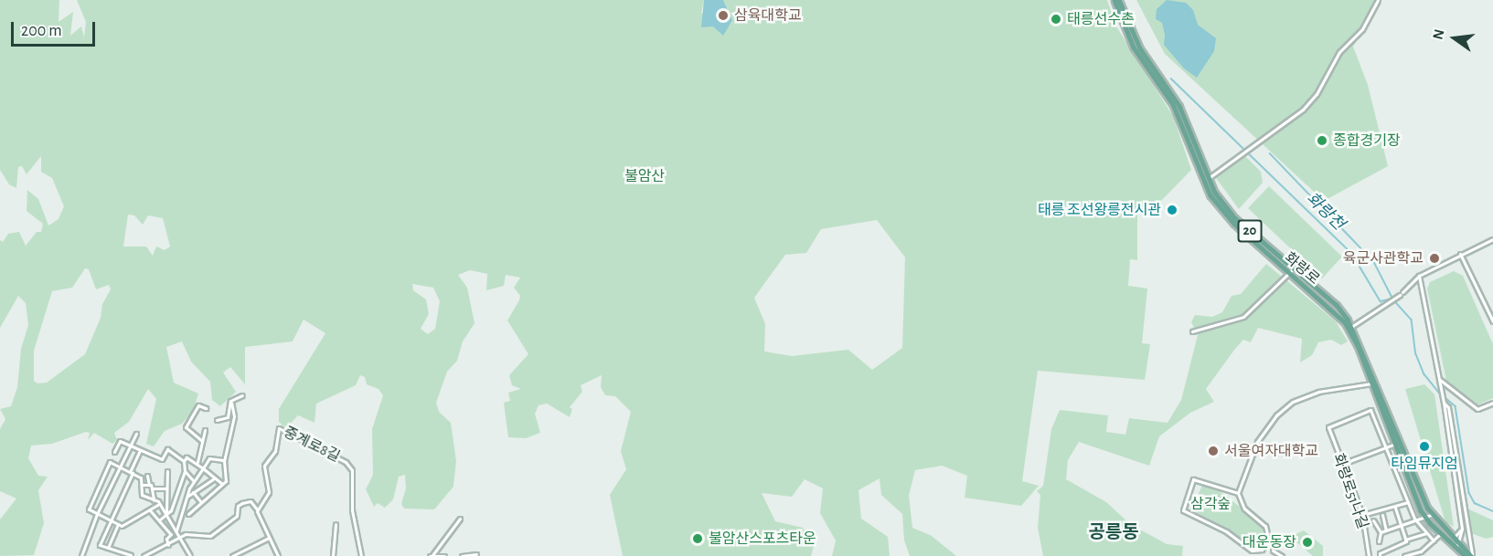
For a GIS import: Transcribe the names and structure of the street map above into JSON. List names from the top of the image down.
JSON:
{
  "streets": {
    "main road": ["20", "화랑로"],
    "street": ["중계로8길", "화랑로51나길"]
  },
  "districts": ["공릉동"],
  "water": ["화랑천"],
  "parks": ["불암산", "삼각숲"],
  "places": [
    "삼육대학교",
    "태릉선수촌",
    "종합경기장",
    "태릉 조선왕릉전시관",
    "육군사관학교",
    "타임뮤지엄",
    "서울여자대학교",
    "불암산스포츠타운",
    "대운동장"
  ],
  "scale_bar": "200 m",
  "north": "left"
}
